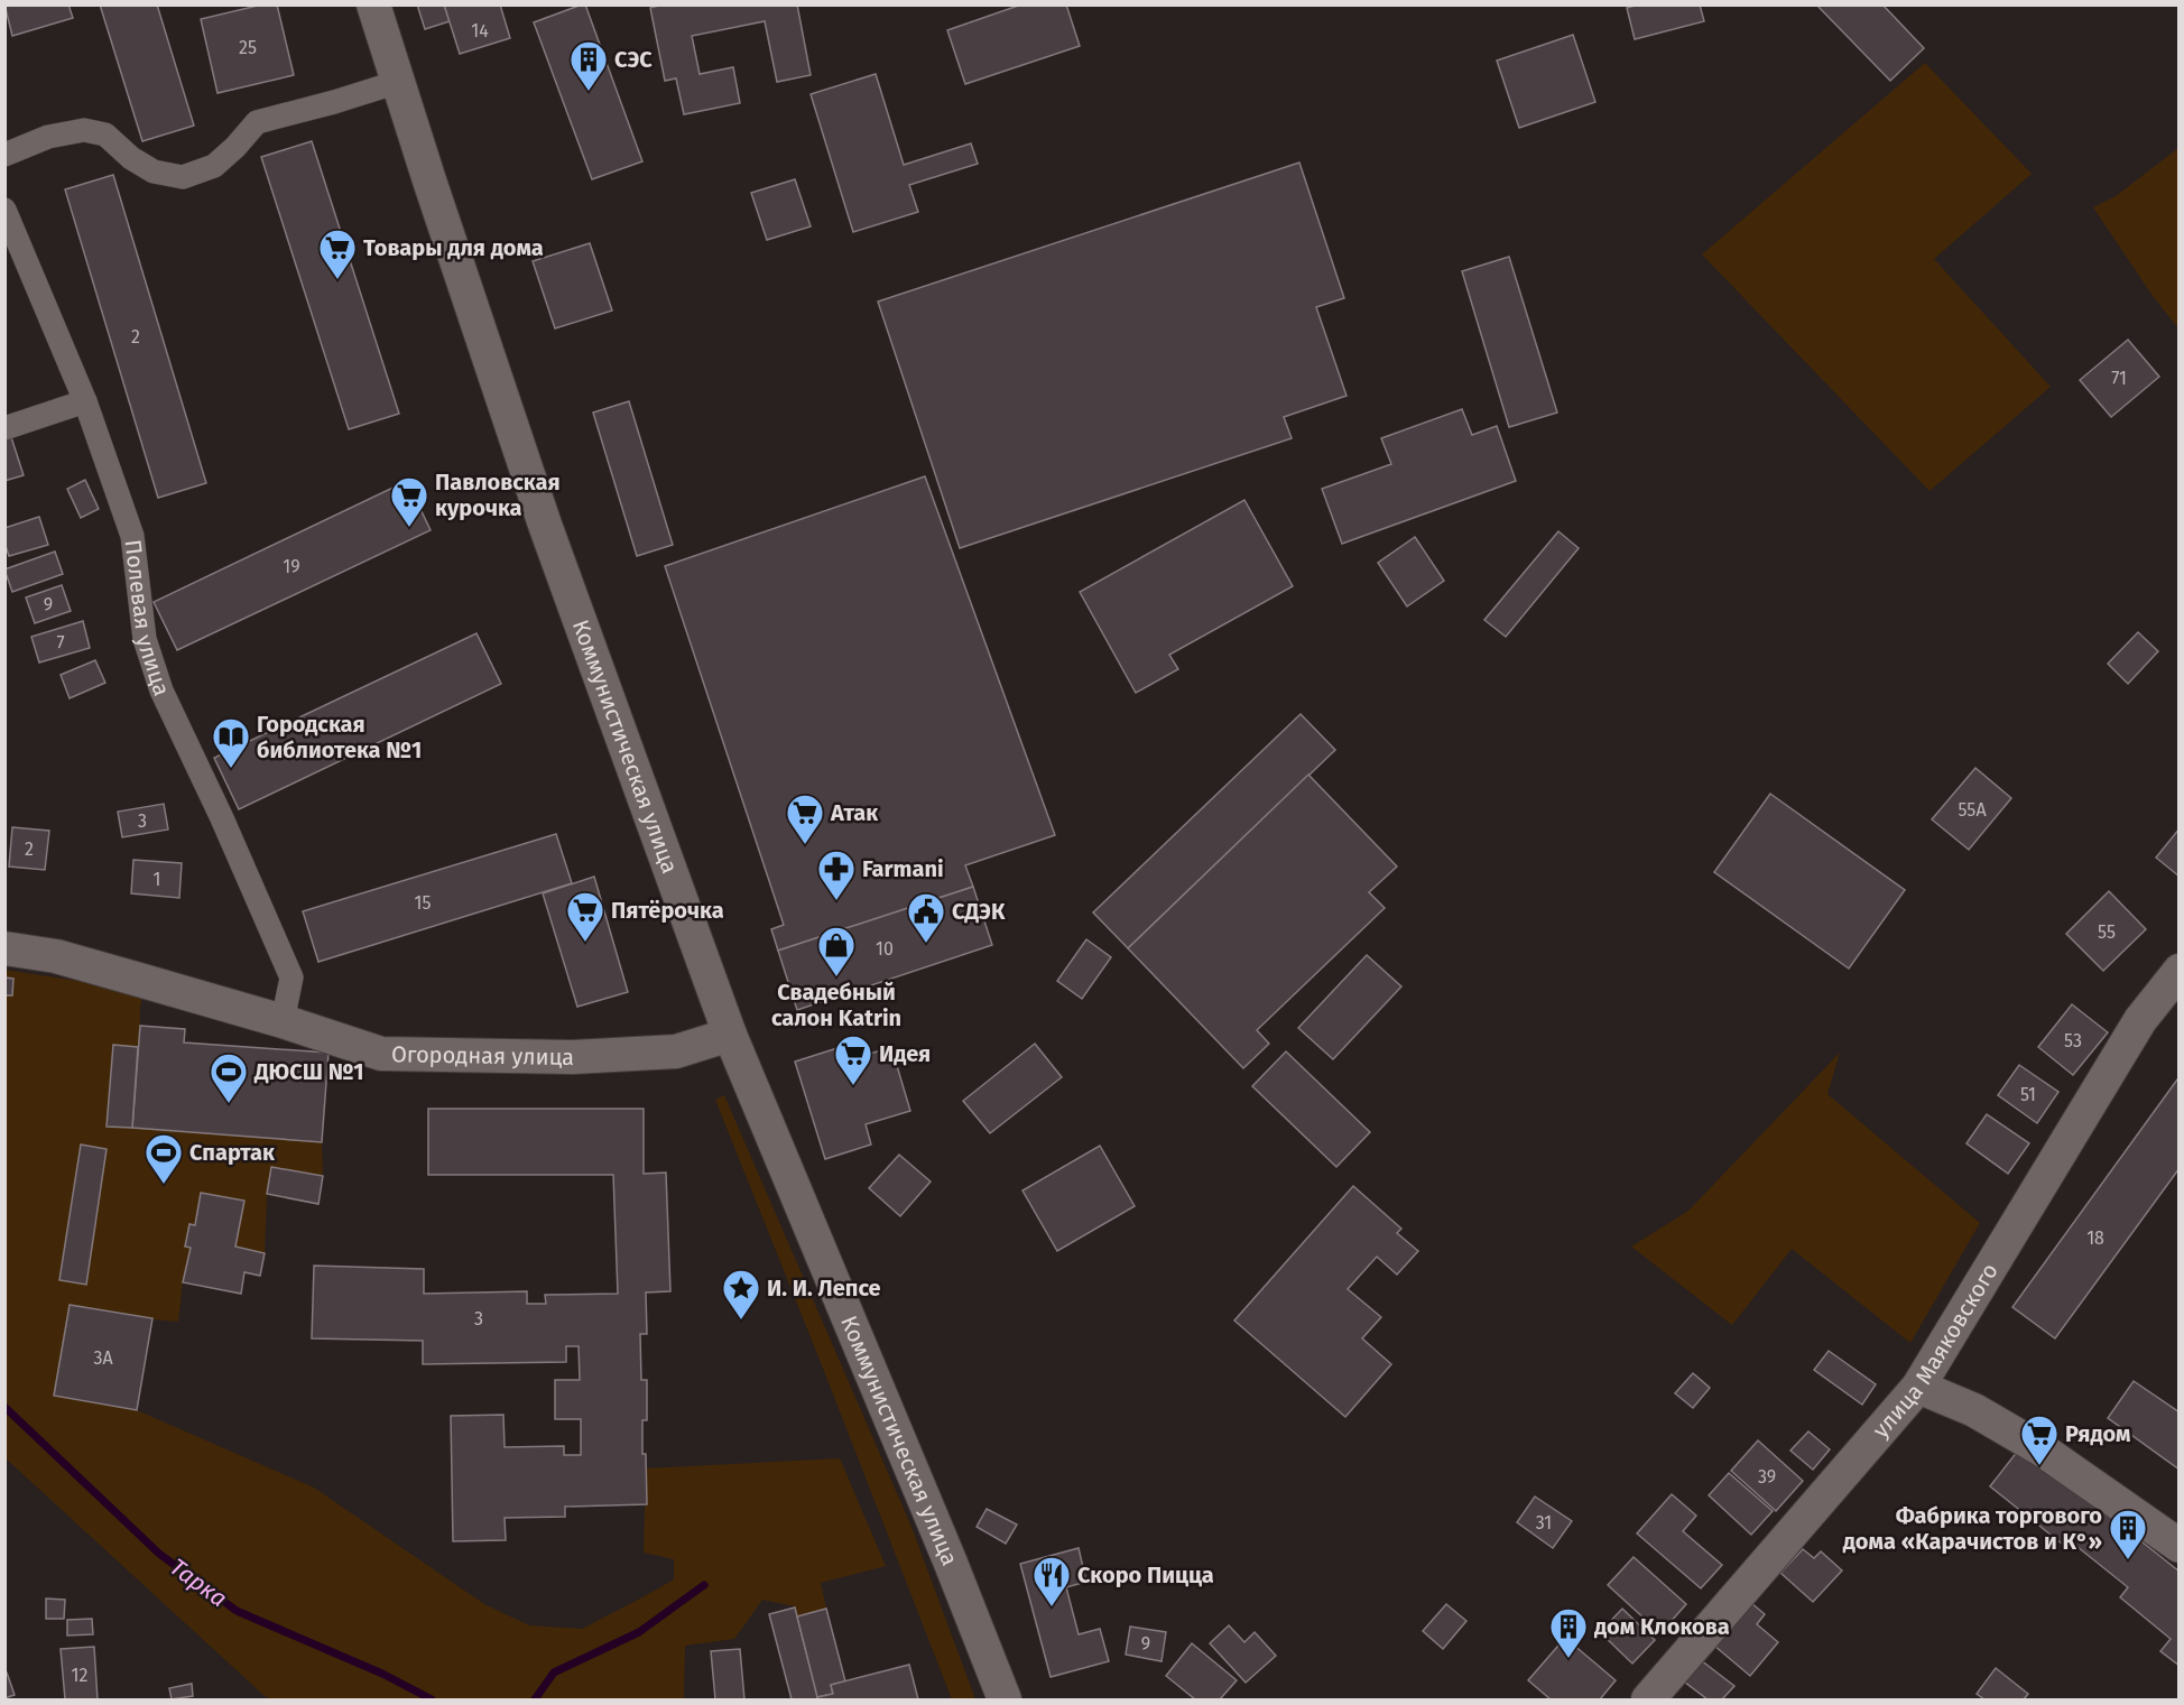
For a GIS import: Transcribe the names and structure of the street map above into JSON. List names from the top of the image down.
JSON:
{
  "streets": {
    "street": [
      "Полевая улица",
      "Коммунистическая улица",
      "Огородная улица",
      "улица Маяковского"
    ]
  },
  "crossings": [
    ["Полевая улица", "Огородная улица"],
    ["Коммунистическая улица", "Огородная улица"]
  ],
  "water": ["Тарка"],
  "places": {
    "building": ["СЭС", "Фабрика торгового дома «Карачистов и К°»", "дом Клокова"],
    "supermarket": [
      "Товары для дома",
      "Павловская курочка",
      "Атак",
      "Пятёрочка",
      "Идея",
      "Рядом"
    ],
    "library": ["Городская библиотека №1"],
    "pharmacy": ["Farmani"],
    "public building": ["СДЭК"],
    "shop": ["Свадебный салон Katrin"],
    "sports": ["ДЮСШ №1", "Спартак"],
    "place": ["И. И. Лепсе"],
    "restaurant": ["Скоро Пицца"]
  },
  "house_numbers": [
    "14",
    "25",
    "2",
    "71",
    "19",
    "9",
    "7",
    "55А",
    "3",
    "2",
    "1",
    "15",
    "55",
    "10",
    "53",
    "51",
    "18",
    "3",
    "3А",
    "39",
    "31",
    "9",
    "12"
  ]
}
